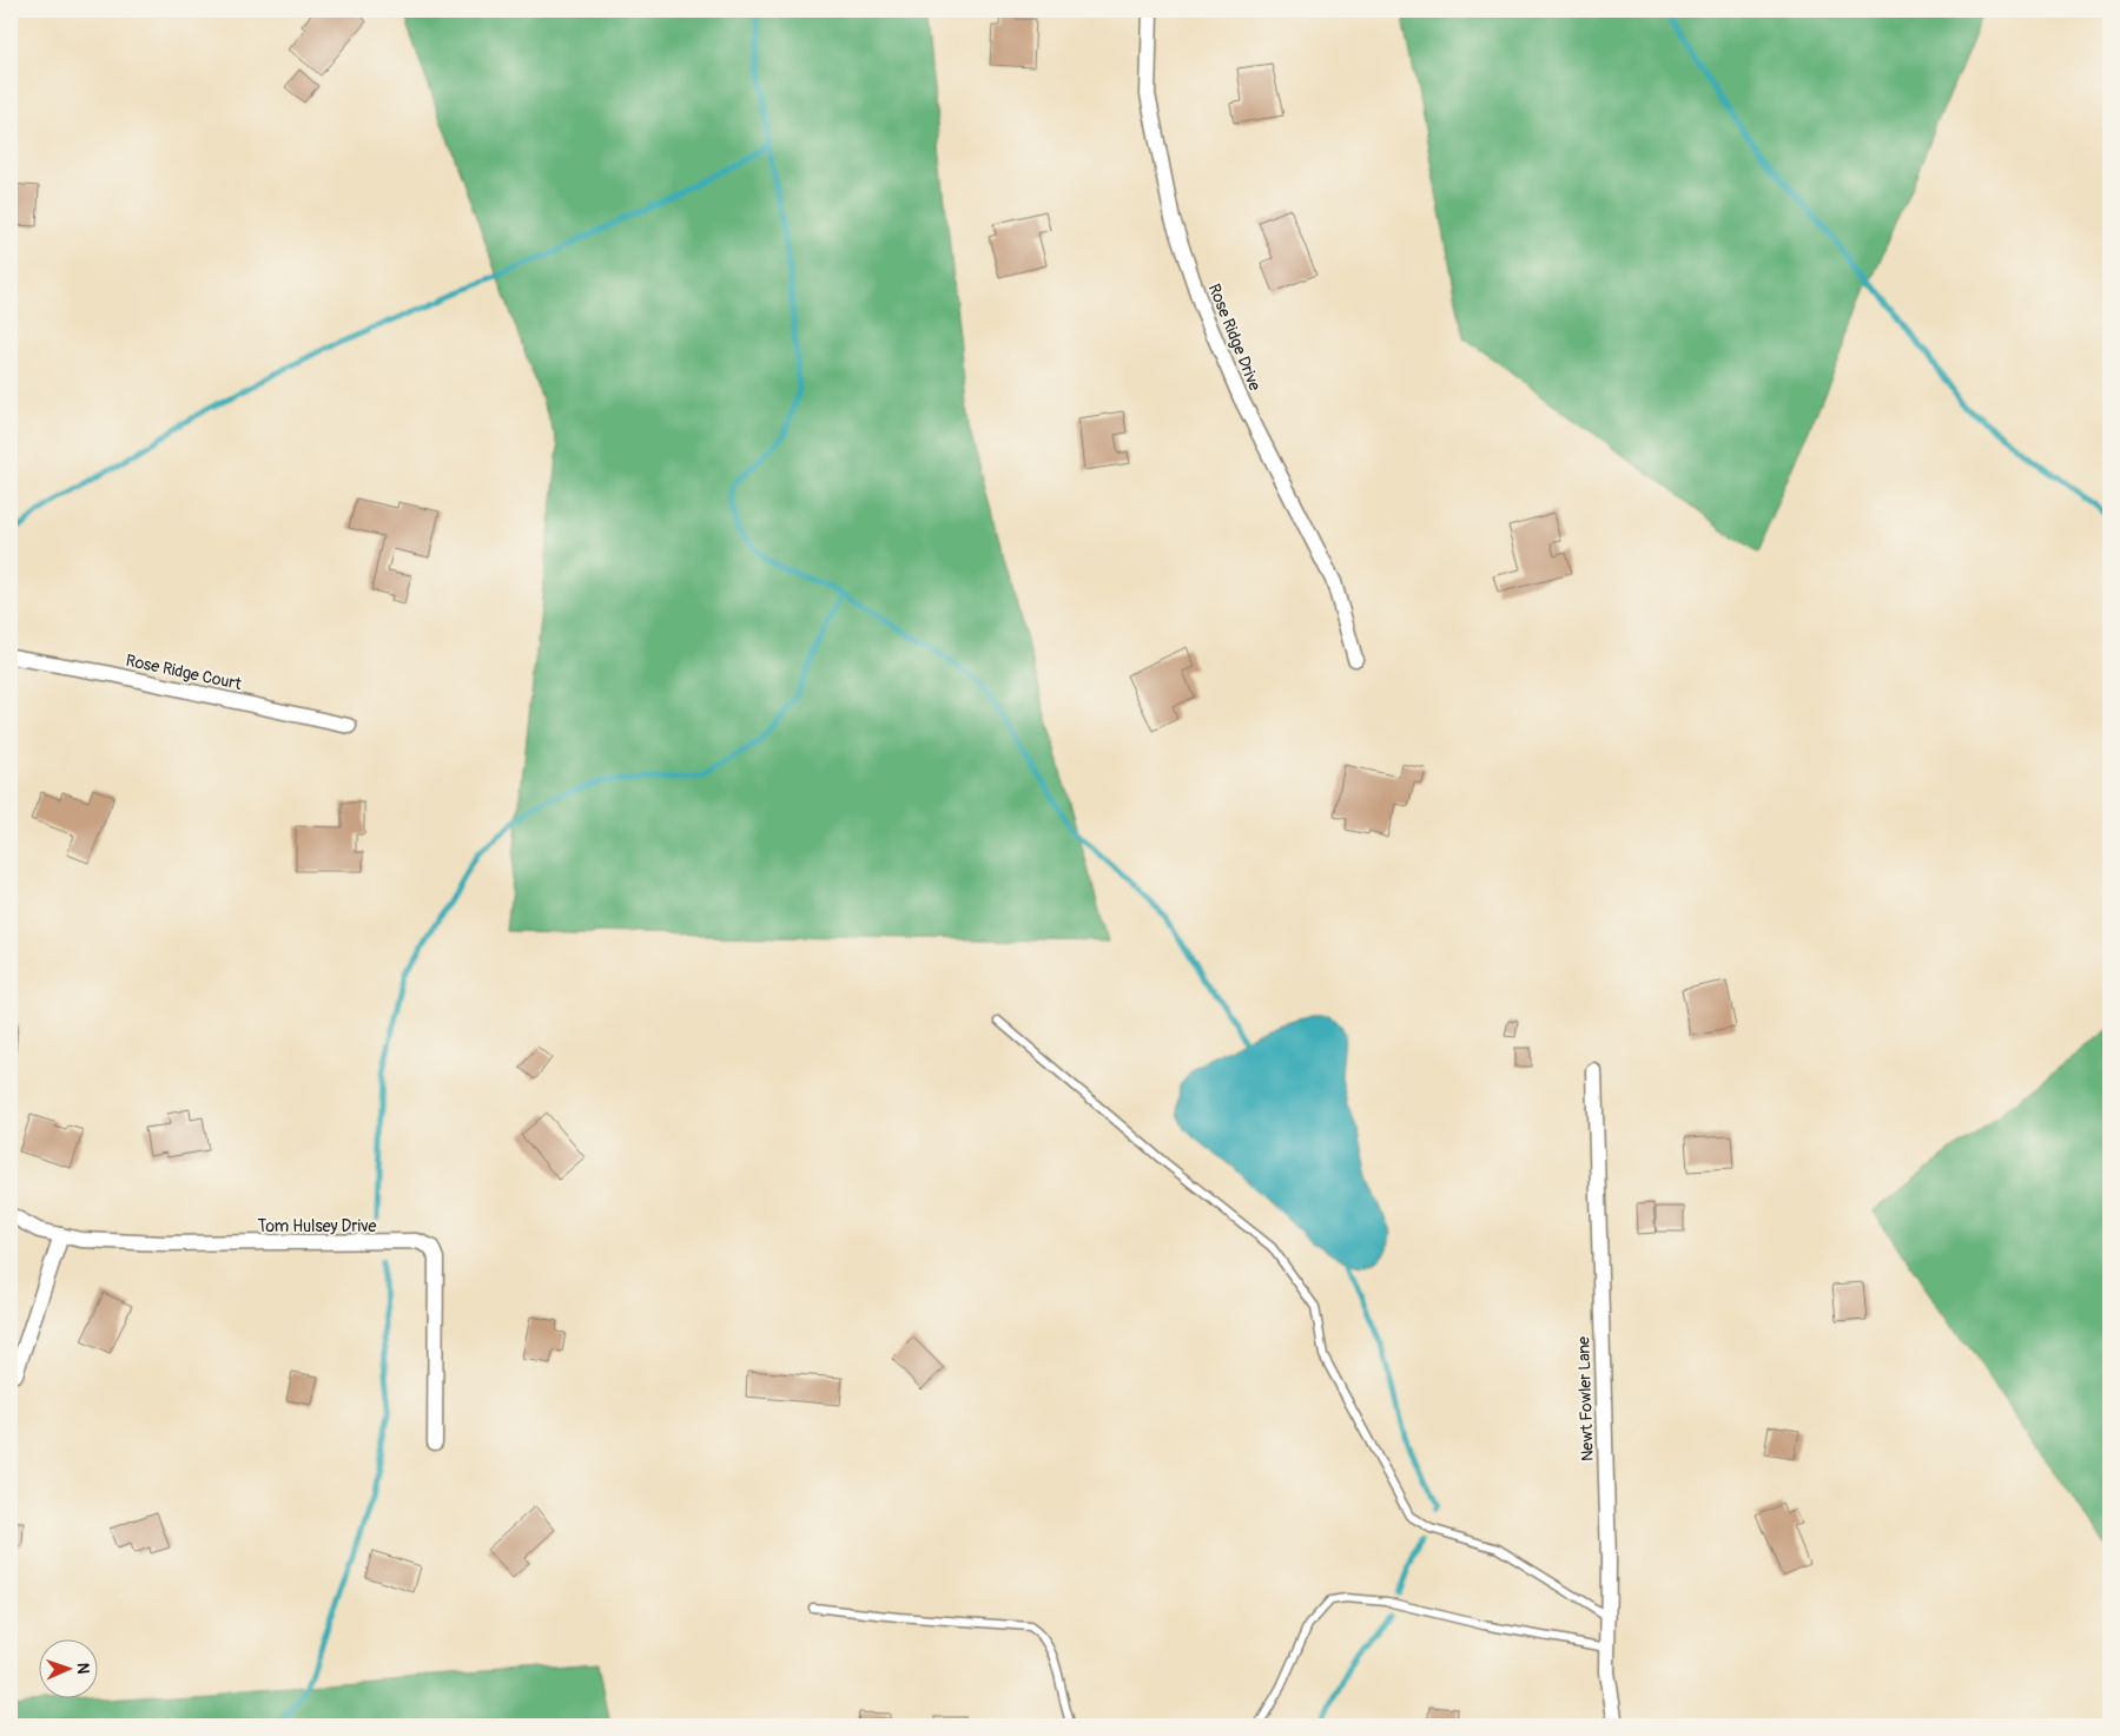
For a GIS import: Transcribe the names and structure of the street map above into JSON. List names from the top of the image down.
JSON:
{
  "streets": {
    "street": [
      "Rose Ridge Drive",
      "Rose Ridge Court",
      "Tom Hulsey Drive",
      "Newt Fowler Lane"
    ]
  },
  "north": "right"
}
